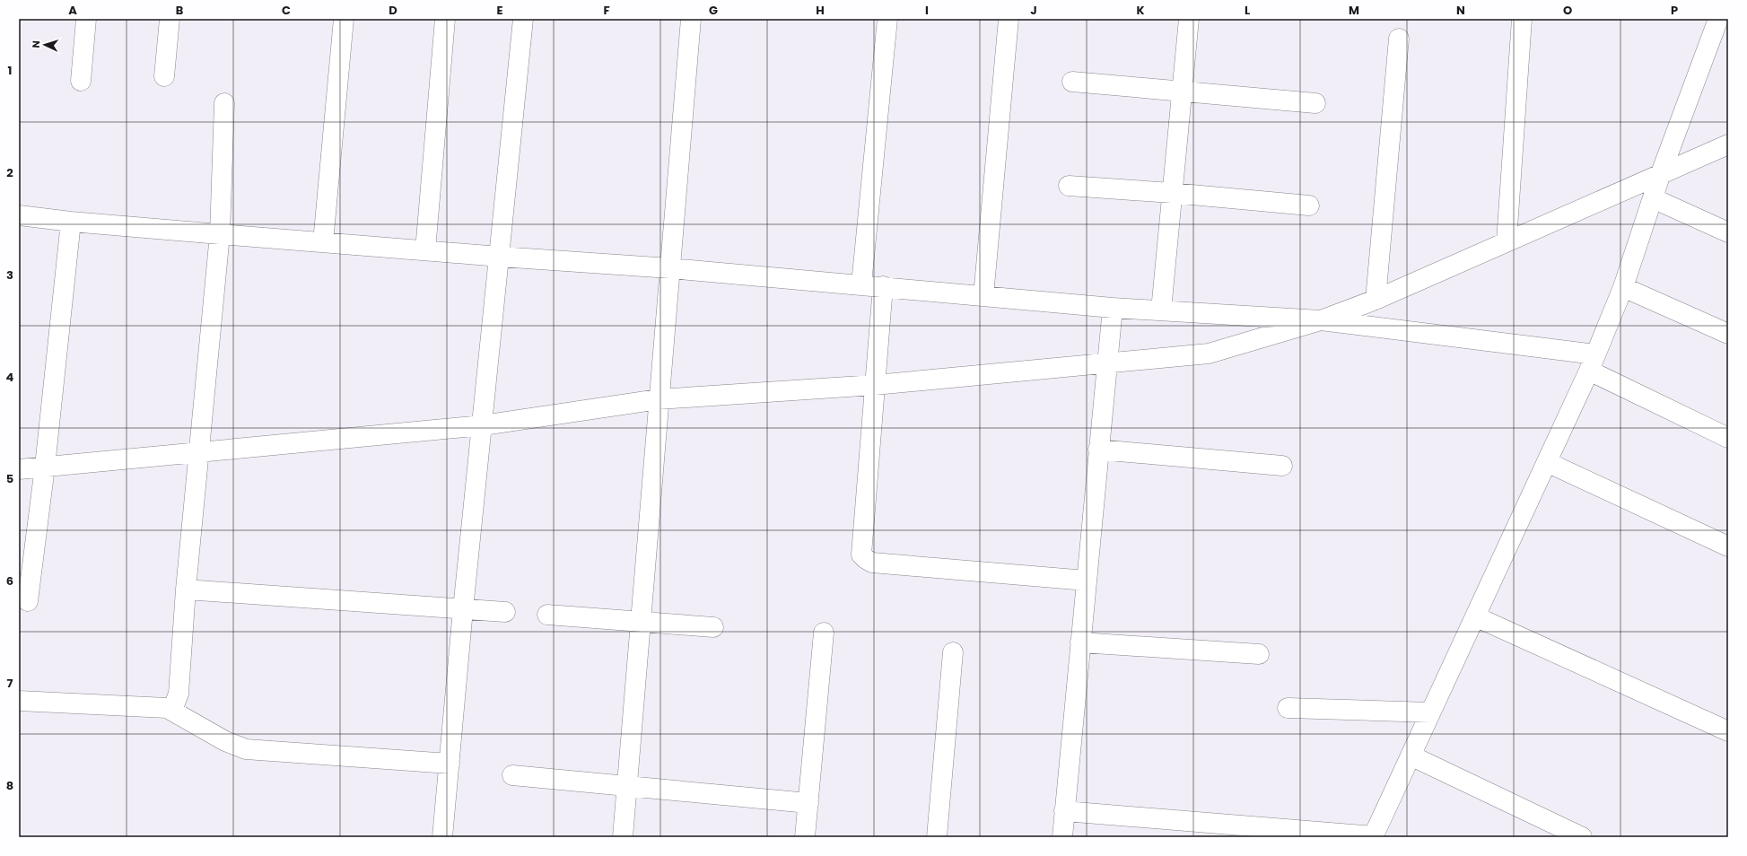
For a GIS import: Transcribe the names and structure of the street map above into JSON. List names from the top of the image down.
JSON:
{
  "north": "left",
  "grid": {
    "columns": [
      "A",
      "B",
      "C",
      "D",
      "E",
      "F",
      "G",
      "H",
      "I",
      "J",
      "K",
      "L",
      "M",
      "N",
      "O",
      "P"
    ],
    "rows": [
      "1",
      "2",
      "3",
      "4",
      "5",
      "6",
      "7",
      "8"
    ]
  }
}
